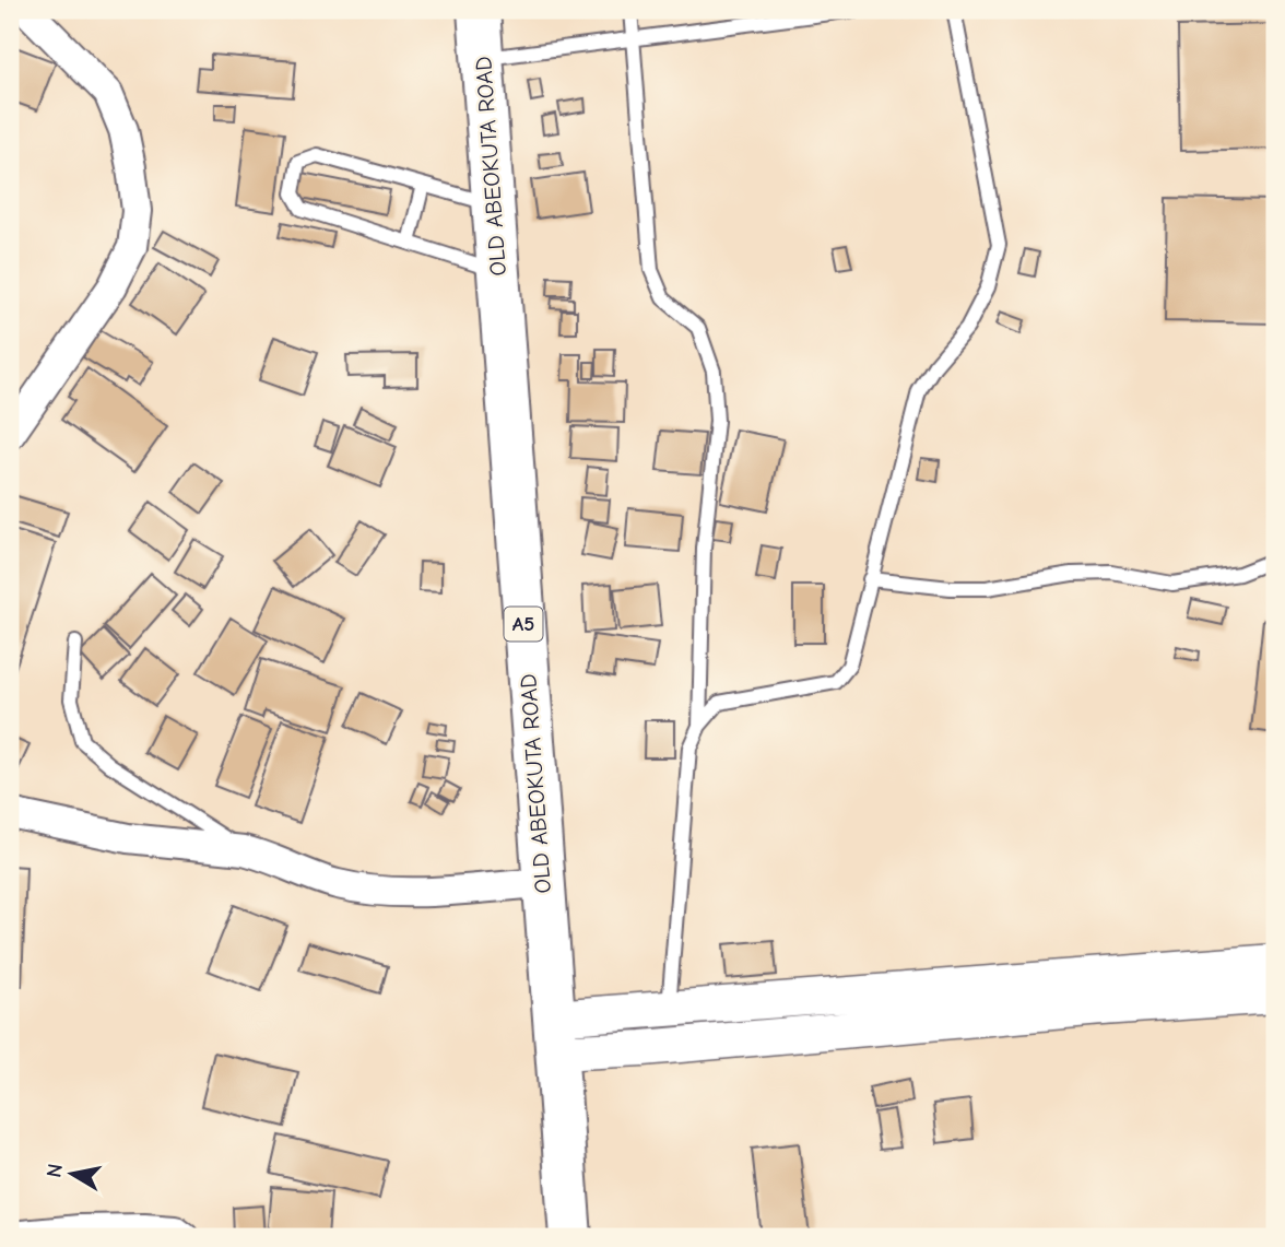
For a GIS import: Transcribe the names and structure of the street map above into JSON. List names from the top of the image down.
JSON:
{
  "streets": {
    "highway": ["OLD ABEOKUTA ROAD", "A5"]
  },
  "north": "left"
}
